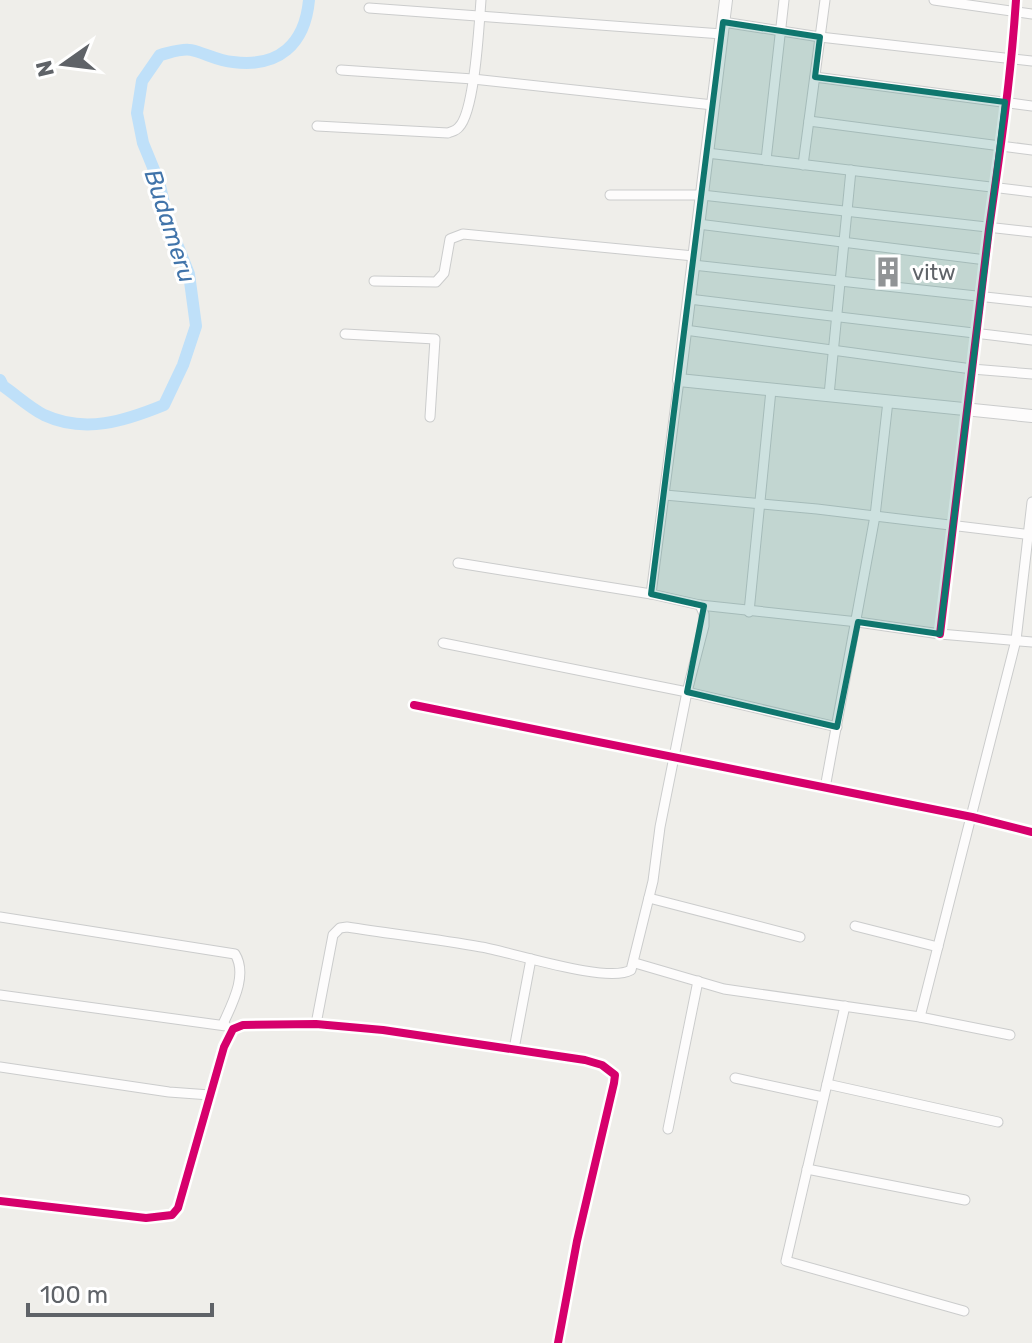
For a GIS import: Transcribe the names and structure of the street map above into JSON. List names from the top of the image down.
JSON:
{
  "water": ["Budameru"],
  "places": {
    "building": ["vitw"]
  },
  "scale_bar": "100 m",
  "north": "left"
}
